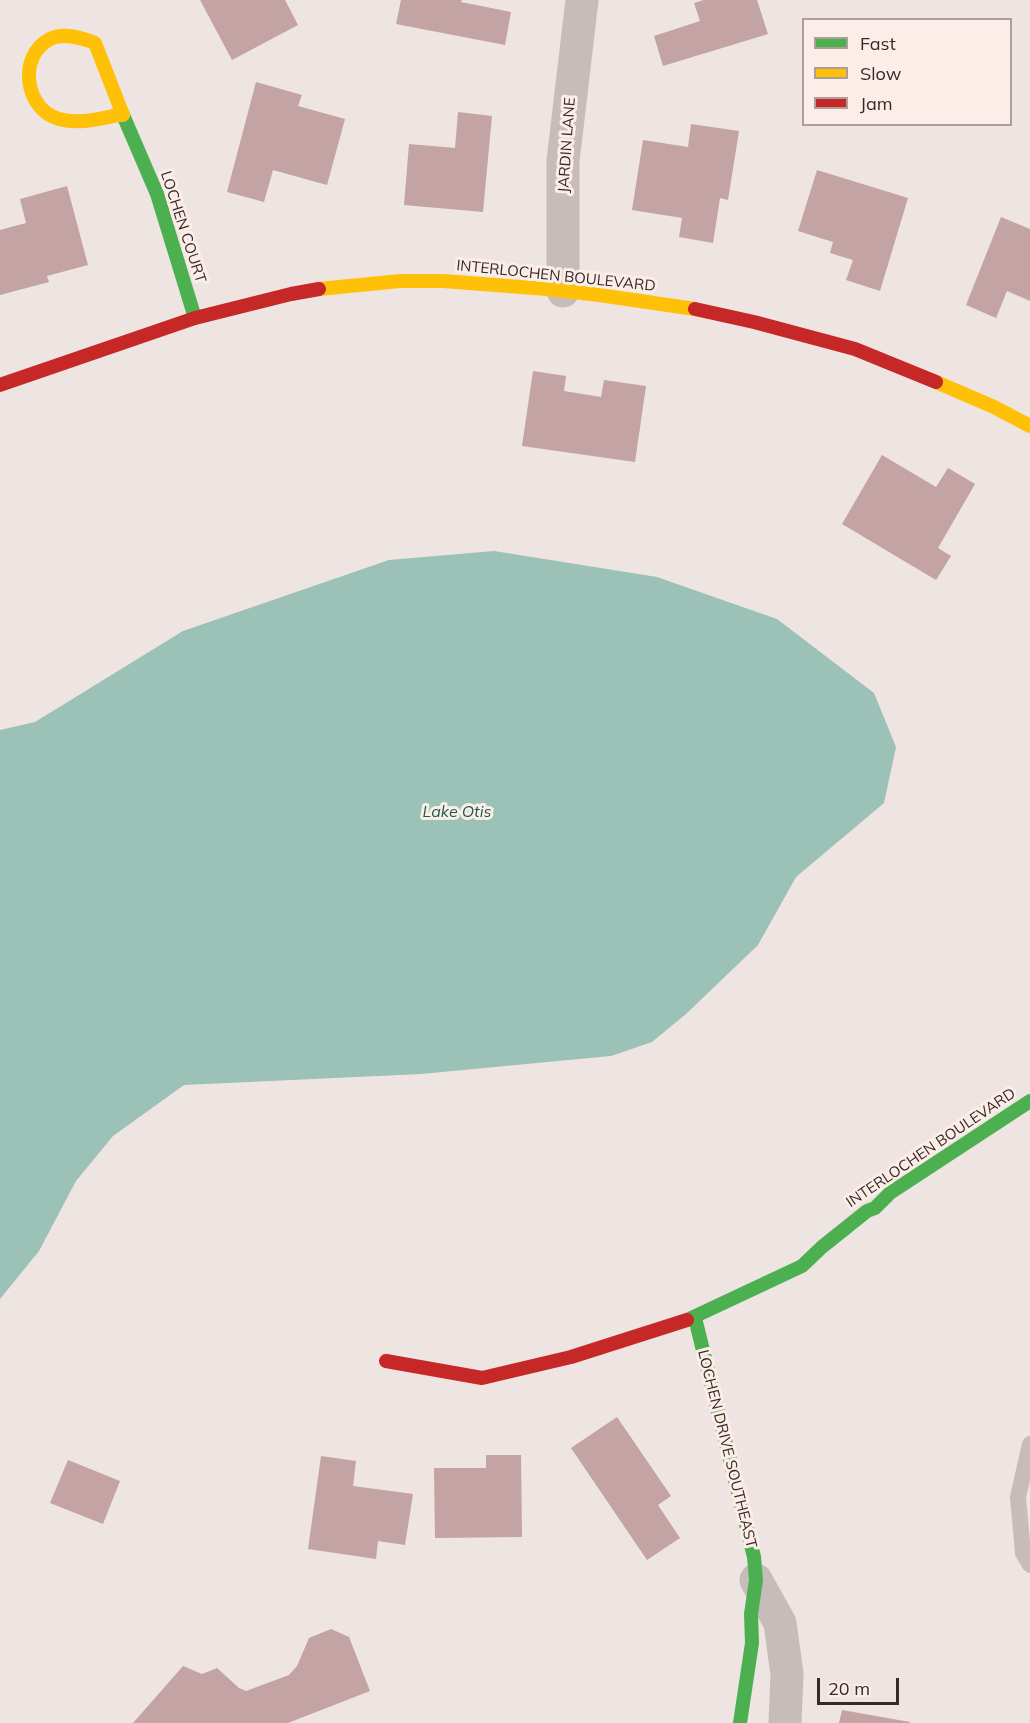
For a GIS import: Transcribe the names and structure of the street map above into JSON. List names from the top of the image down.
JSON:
{
  "streets": {
    "street": [
      "JARDIN LANE",
      "LOCHEN COURT",
      "INTERLOCHEN BOULEVARD",
      "LOCHEN DRIVE SOUTHEAST"
    ]
  },
  "crossings": [
    ["JARDIN LANE", "INTERLOCHEN BOULEVARD"],
    ["LOCHEN COURT", "INTERLOCHEN BOULEVARD"],
    ["INTERLOCHEN BOULEVARD", "LOCHEN DRIVE SOUTHEAST"]
  ],
  "water": ["Lake Otis"],
  "legend": ["Fast", "Slow", "Jam"],
  "scale_bar": "20 m"
}
